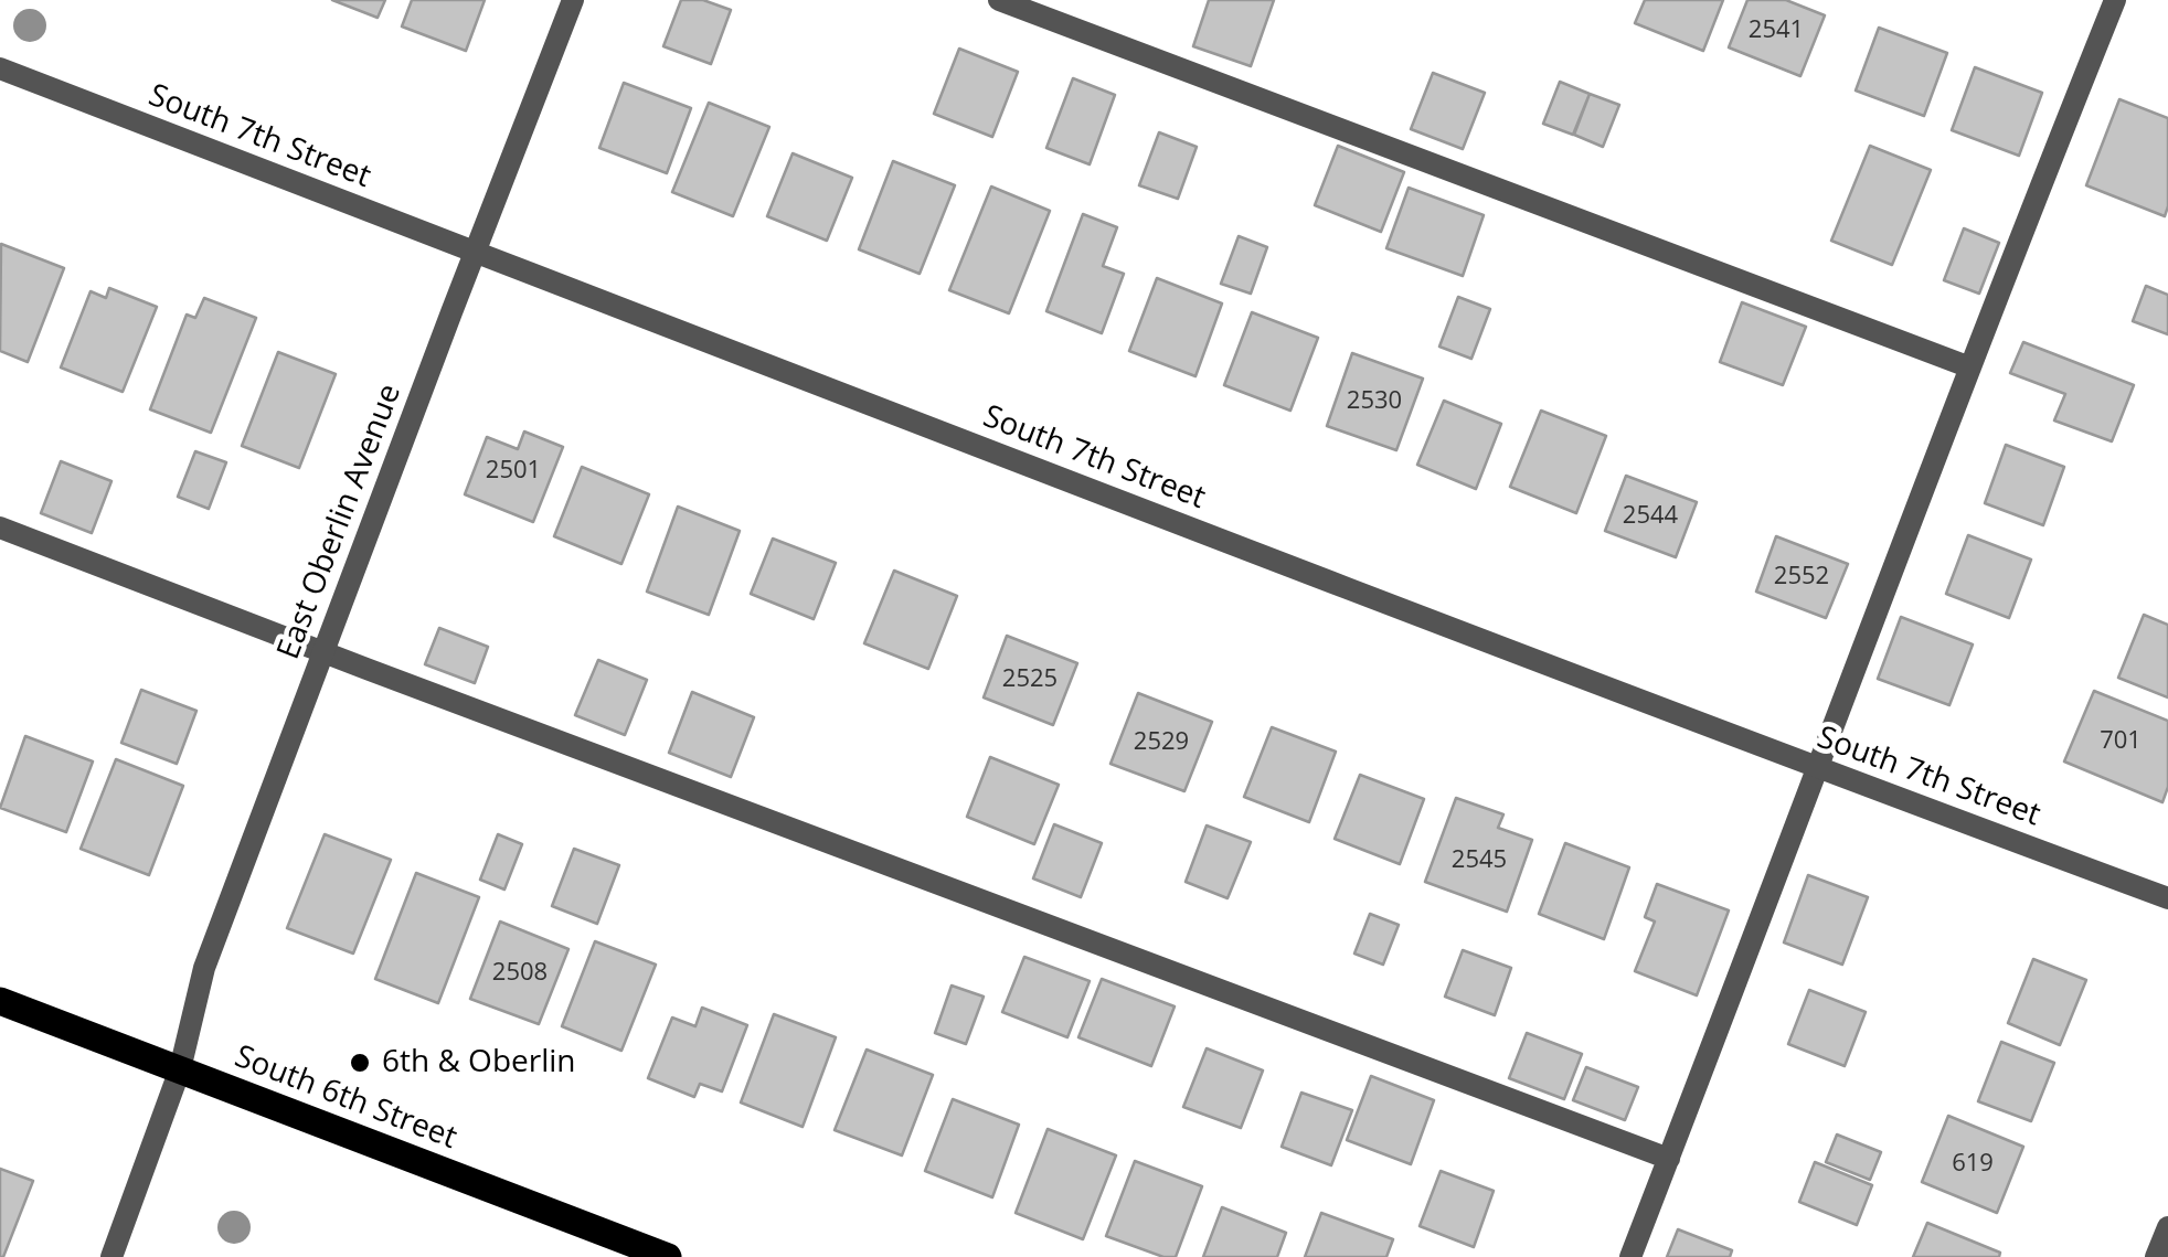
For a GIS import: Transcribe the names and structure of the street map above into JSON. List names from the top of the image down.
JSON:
{
  "streets": {
    "main road": ["South 6th Street"],
    "street": ["South 7th Street", "East Oberlin Avenue"]
  },
  "crossings": [
    ["South 7th Street", "East Oberlin Avenue"],
    ["East Oberlin Avenue", "South 6th Street"]
  ],
  "places": ["6th & Oberlin"],
  "house_numbers": [
    "2541",
    "2530",
    "2501",
    "2544",
    "2552",
    "2525",
    "701",
    "2529",
    "2545",
    "2508",
    "619"
  ]
}
